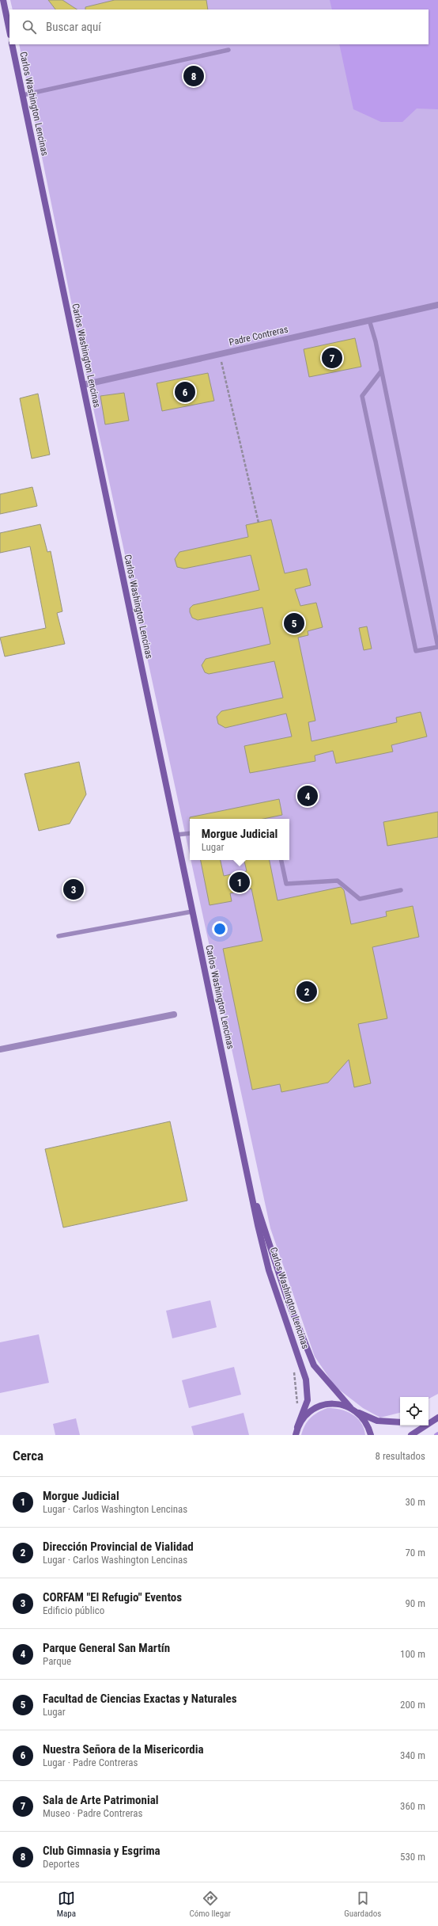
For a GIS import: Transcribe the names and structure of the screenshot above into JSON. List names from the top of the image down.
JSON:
{
  "streets": {
    "main road": ["Carlos Washington Lencinas"],
    "street": ["Padre Contreras"]
  },
  "crossings": [
    ["Carlos Washington Lencinas", "Padre Contreras"]
  ],
  "page": {
    "search": "Buscar aquí",
    "pins": [
      "8",
      "7",
      "6",
      "5",
      "4",
      "1",
      "3",
      "2"
    ],
    "popup": ["Morgue Judicial", "Lugar"],
    "heading": ["Cerca", "8 resultados"],
    "list": [
      {
        "mark": "1",
        "name": "Morgue Judicial",
        "note": "Lugar · Carlos Washington Lencinas",
        "value": "30 m"
      },
      {
        "mark": "2",
        "name": "Dirección Provincial de Vialidad",
        "note": "Lugar · Carlos Washington Lencinas",
        "value": "70 m"
      },
      {
        "mark": "3",
        "name": "CORFAM \"El Refugio\" Eventos",
        "note": "Edificio público",
        "value": "90 m"
      },
      {
        "mark": "4",
        "name": "Parque General San Martín",
        "note": "Parque",
        "value": "100 m"
      },
      {
        "mark": "5",
        "name": "Facultad de Ciencias Exactas y Naturales",
        "note": "Lugar",
        "value": "200 m"
      },
      {
        "mark": "6",
        "name": "Nuestra Señora de la Misericordia",
        "note": "Lugar · Padre Contreras",
        "value": "340 m"
      },
      {
        "mark": "7",
        "name": "Sala de Arte Patrimonial",
        "note": "Museo · Padre Contreras",
        "value": "360 m"
      },
      {
        "mark": "8",
        "name": "Club Gimnasia y Esgrima",
        "note": "Deportes",
        "value": "530 m"
      }
    ],
    "nav": ["Mapa", "Cómo llegar", "Guardados"]
  }
}
